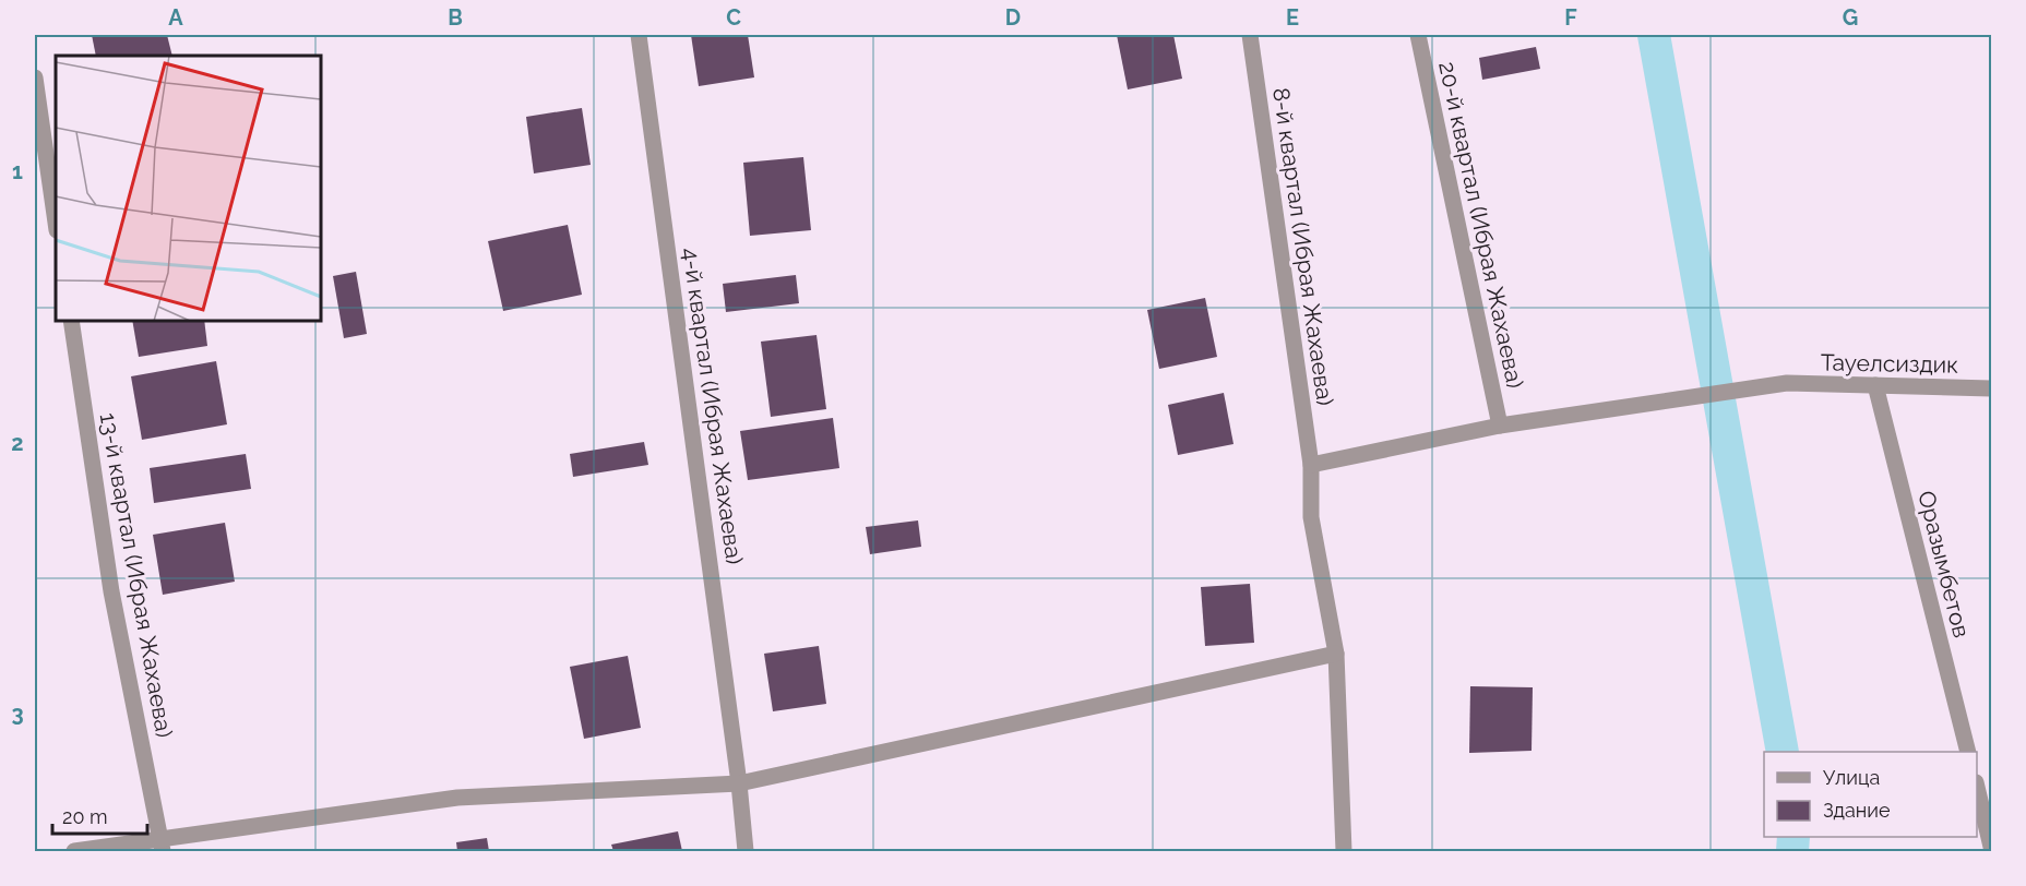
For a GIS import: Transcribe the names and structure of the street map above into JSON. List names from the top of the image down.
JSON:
{
  "streets": {
    "street": [
      "20-й квартал (Ибрая Жахаева)",
      "8-й квартал (Ибрая Жахаева)",
      "Тауелсиздик",
      "4-й квартал (Ибрая Жахаева)",
      "Оразымбетов",
      "13-й квартал (Ибрая Жахаева)"
    ]
  },
  "crossings": [
    ["20-й квартал (Ибрая Жахаева)", "Тауелсиздик"],
    ["8-й квартал (Ибрая Жахаева)", "Тауелсиздик"],
    ["Тауелсиздик", "Оразымбетов"]
  ],
  "legend": ["Улица", "Здание"],
  "scale_bar": "20 m",
  "grid": {
    "columns": [
      "A",
      "B",
      "C",
      "D",
      "E",
      "F",
      "G"
    ],
    "rows": ["1", "2", "3"]
  }
}
